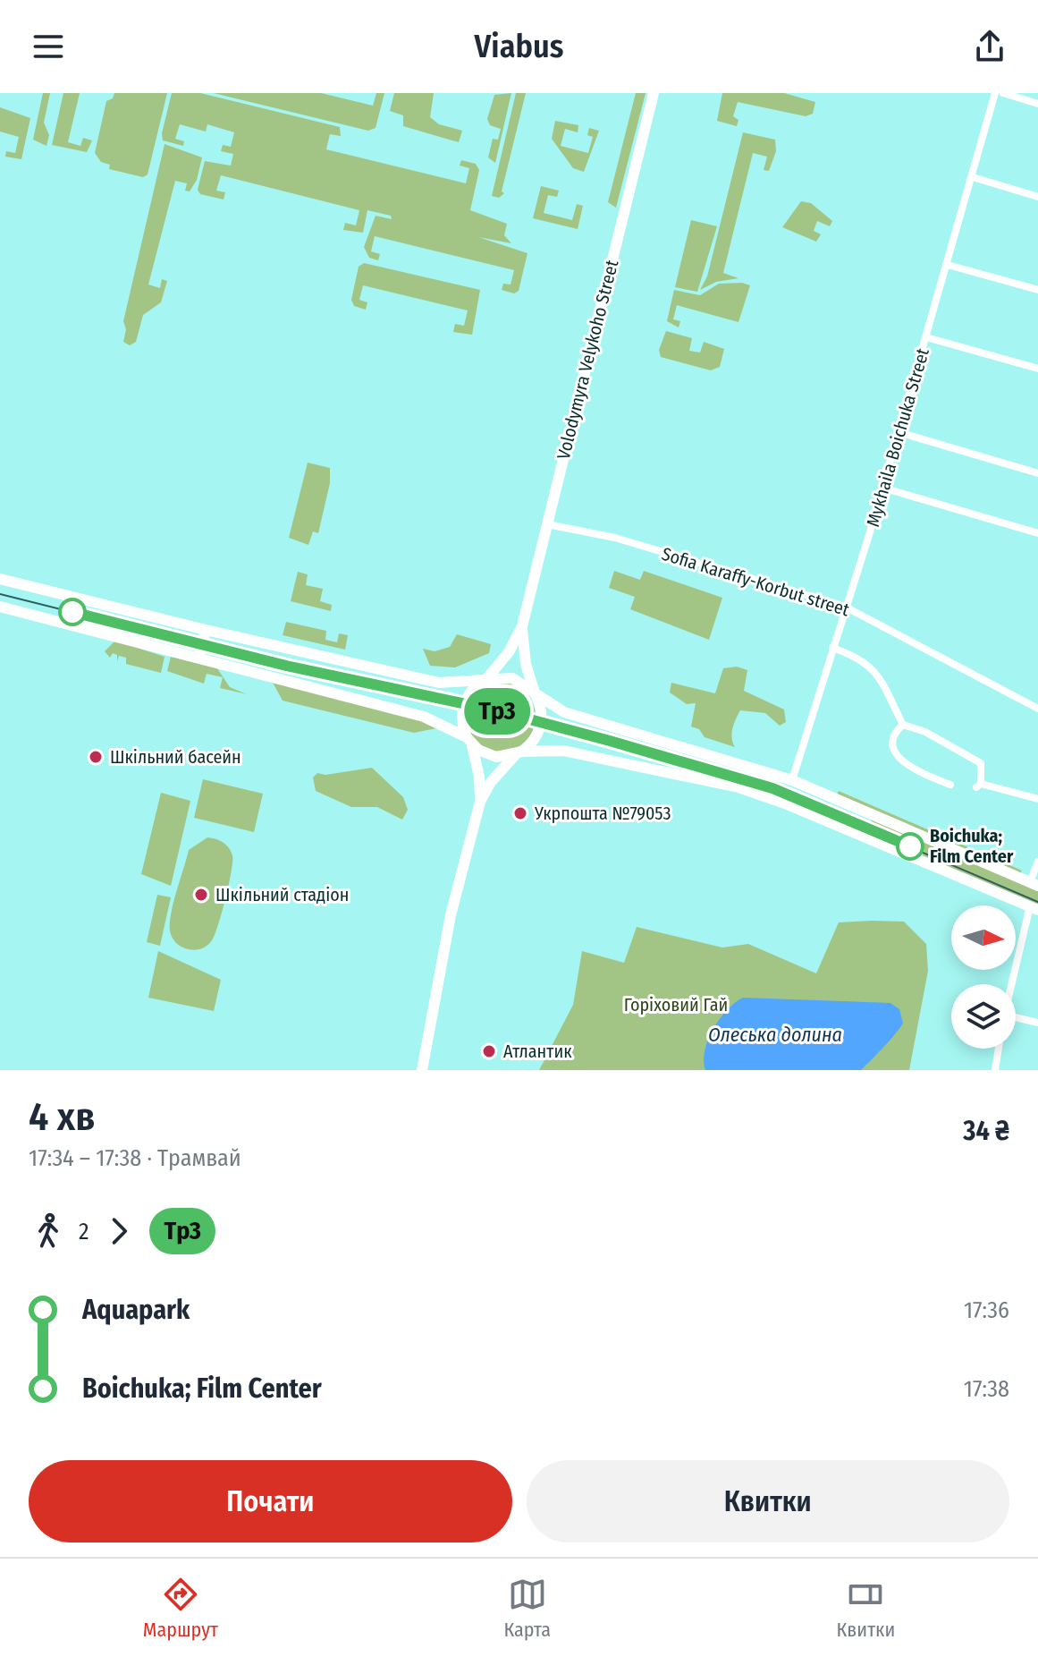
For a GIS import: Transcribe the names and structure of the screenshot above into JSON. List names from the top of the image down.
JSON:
{
  "streets": {
    "main road": ["Volodymyra Velykoho Street"],
    "street": ["Mykhaila Boichuka Street", "Sofia Karaffy-Korbut street"]
  },
  "crossings": [
    ["Volodymyra Velykoho Street", "Sofia Karaffy-Korbut street"],
    ["Mykhaila Boichuka Street", "Sofia Karaffy-Korbut street"]
  ],
  "water": ["Олеська долина"],
  "parks": ["Горіховий Гай"],
  "places": [
    "Шкільний басейн",
    "Укрпошта №79053",
    "Boichuka; Film Center",
    "Шкільний стадіон",
    "Атлантик"
  ],
  "lines": ["tram line Тр3"],
  "north": "right",
  "page": {
    "header": "Viabus",
    "on_map": "Тр3",
    "heading": ["4 хв", "17:34 – 17:38 · Трамвай", "34 ₴"],
    "legs": ["2", "Тр3"],
    "list": [
      {
        "name": "Aquapark",
        "value": "17:36"
      },
      {
        "name": "Boichuka; Film Center",
        "value": "17:38"
      }
    ],
    "buttons": ["Почати", "Квитки"],
    "tabs": ["Маршрут", "Карта", "Квитки"]
  }
}
